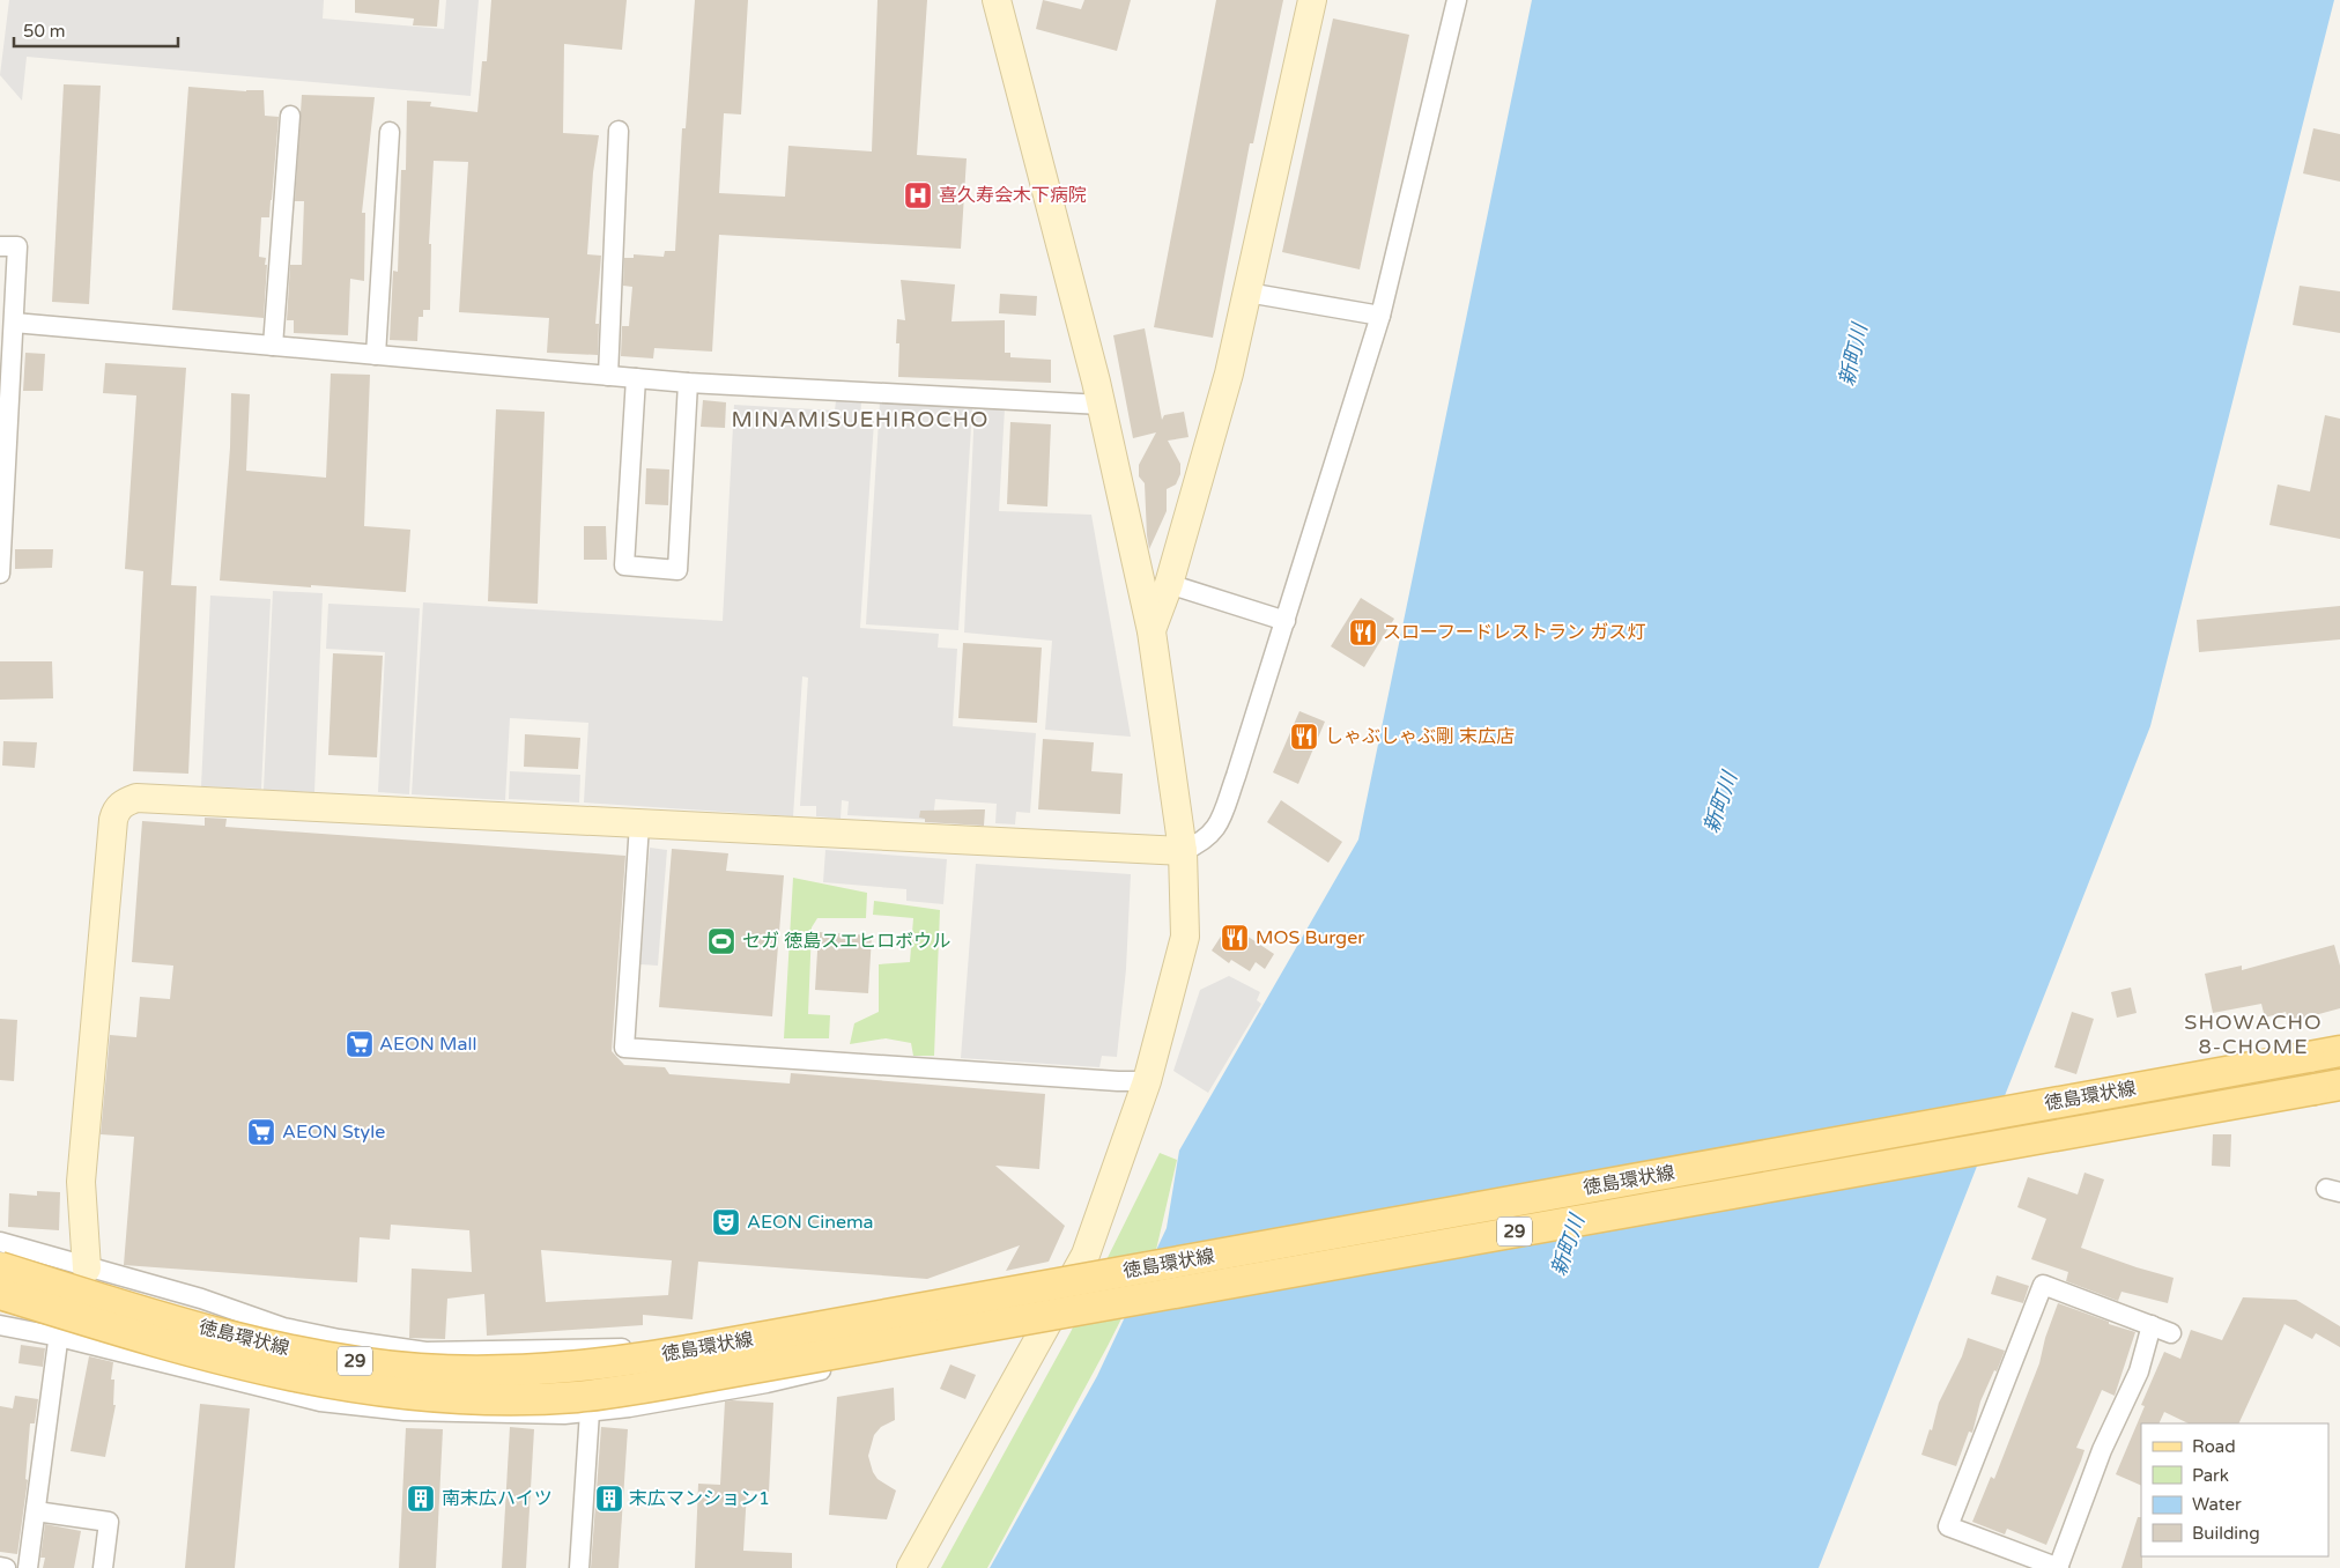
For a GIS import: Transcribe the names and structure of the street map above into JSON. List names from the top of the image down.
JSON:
{
  "streets": {
    "main road": ["徳島環状線", "29"]
  },
  "districts": ["MINAMISUEHIROCHO", "SHOWACHO 8-CHOME"],
  "water": ["新町川"],
  "places": {
    "hospital": ["喜久寿会木下病院"],
    "restaurant": ["スローフードレストラン ガス灯", "しゃぶしゃぶ剛 末広店", "MOS Burger"],
    "sports": ["セガ 徳島スエヒロボウル"],
    "supermarket": ["AEON Mall", "AEON Style"],
    "theatre": ["AEON Cinema"],
    "building": ["南末広ハイツ", "末広マンション1"]
  },
  "legend": [
    "Road",
    "Park",
    "Water",
    "Building"
  ],
  "scale_bar": "50 m"
}
